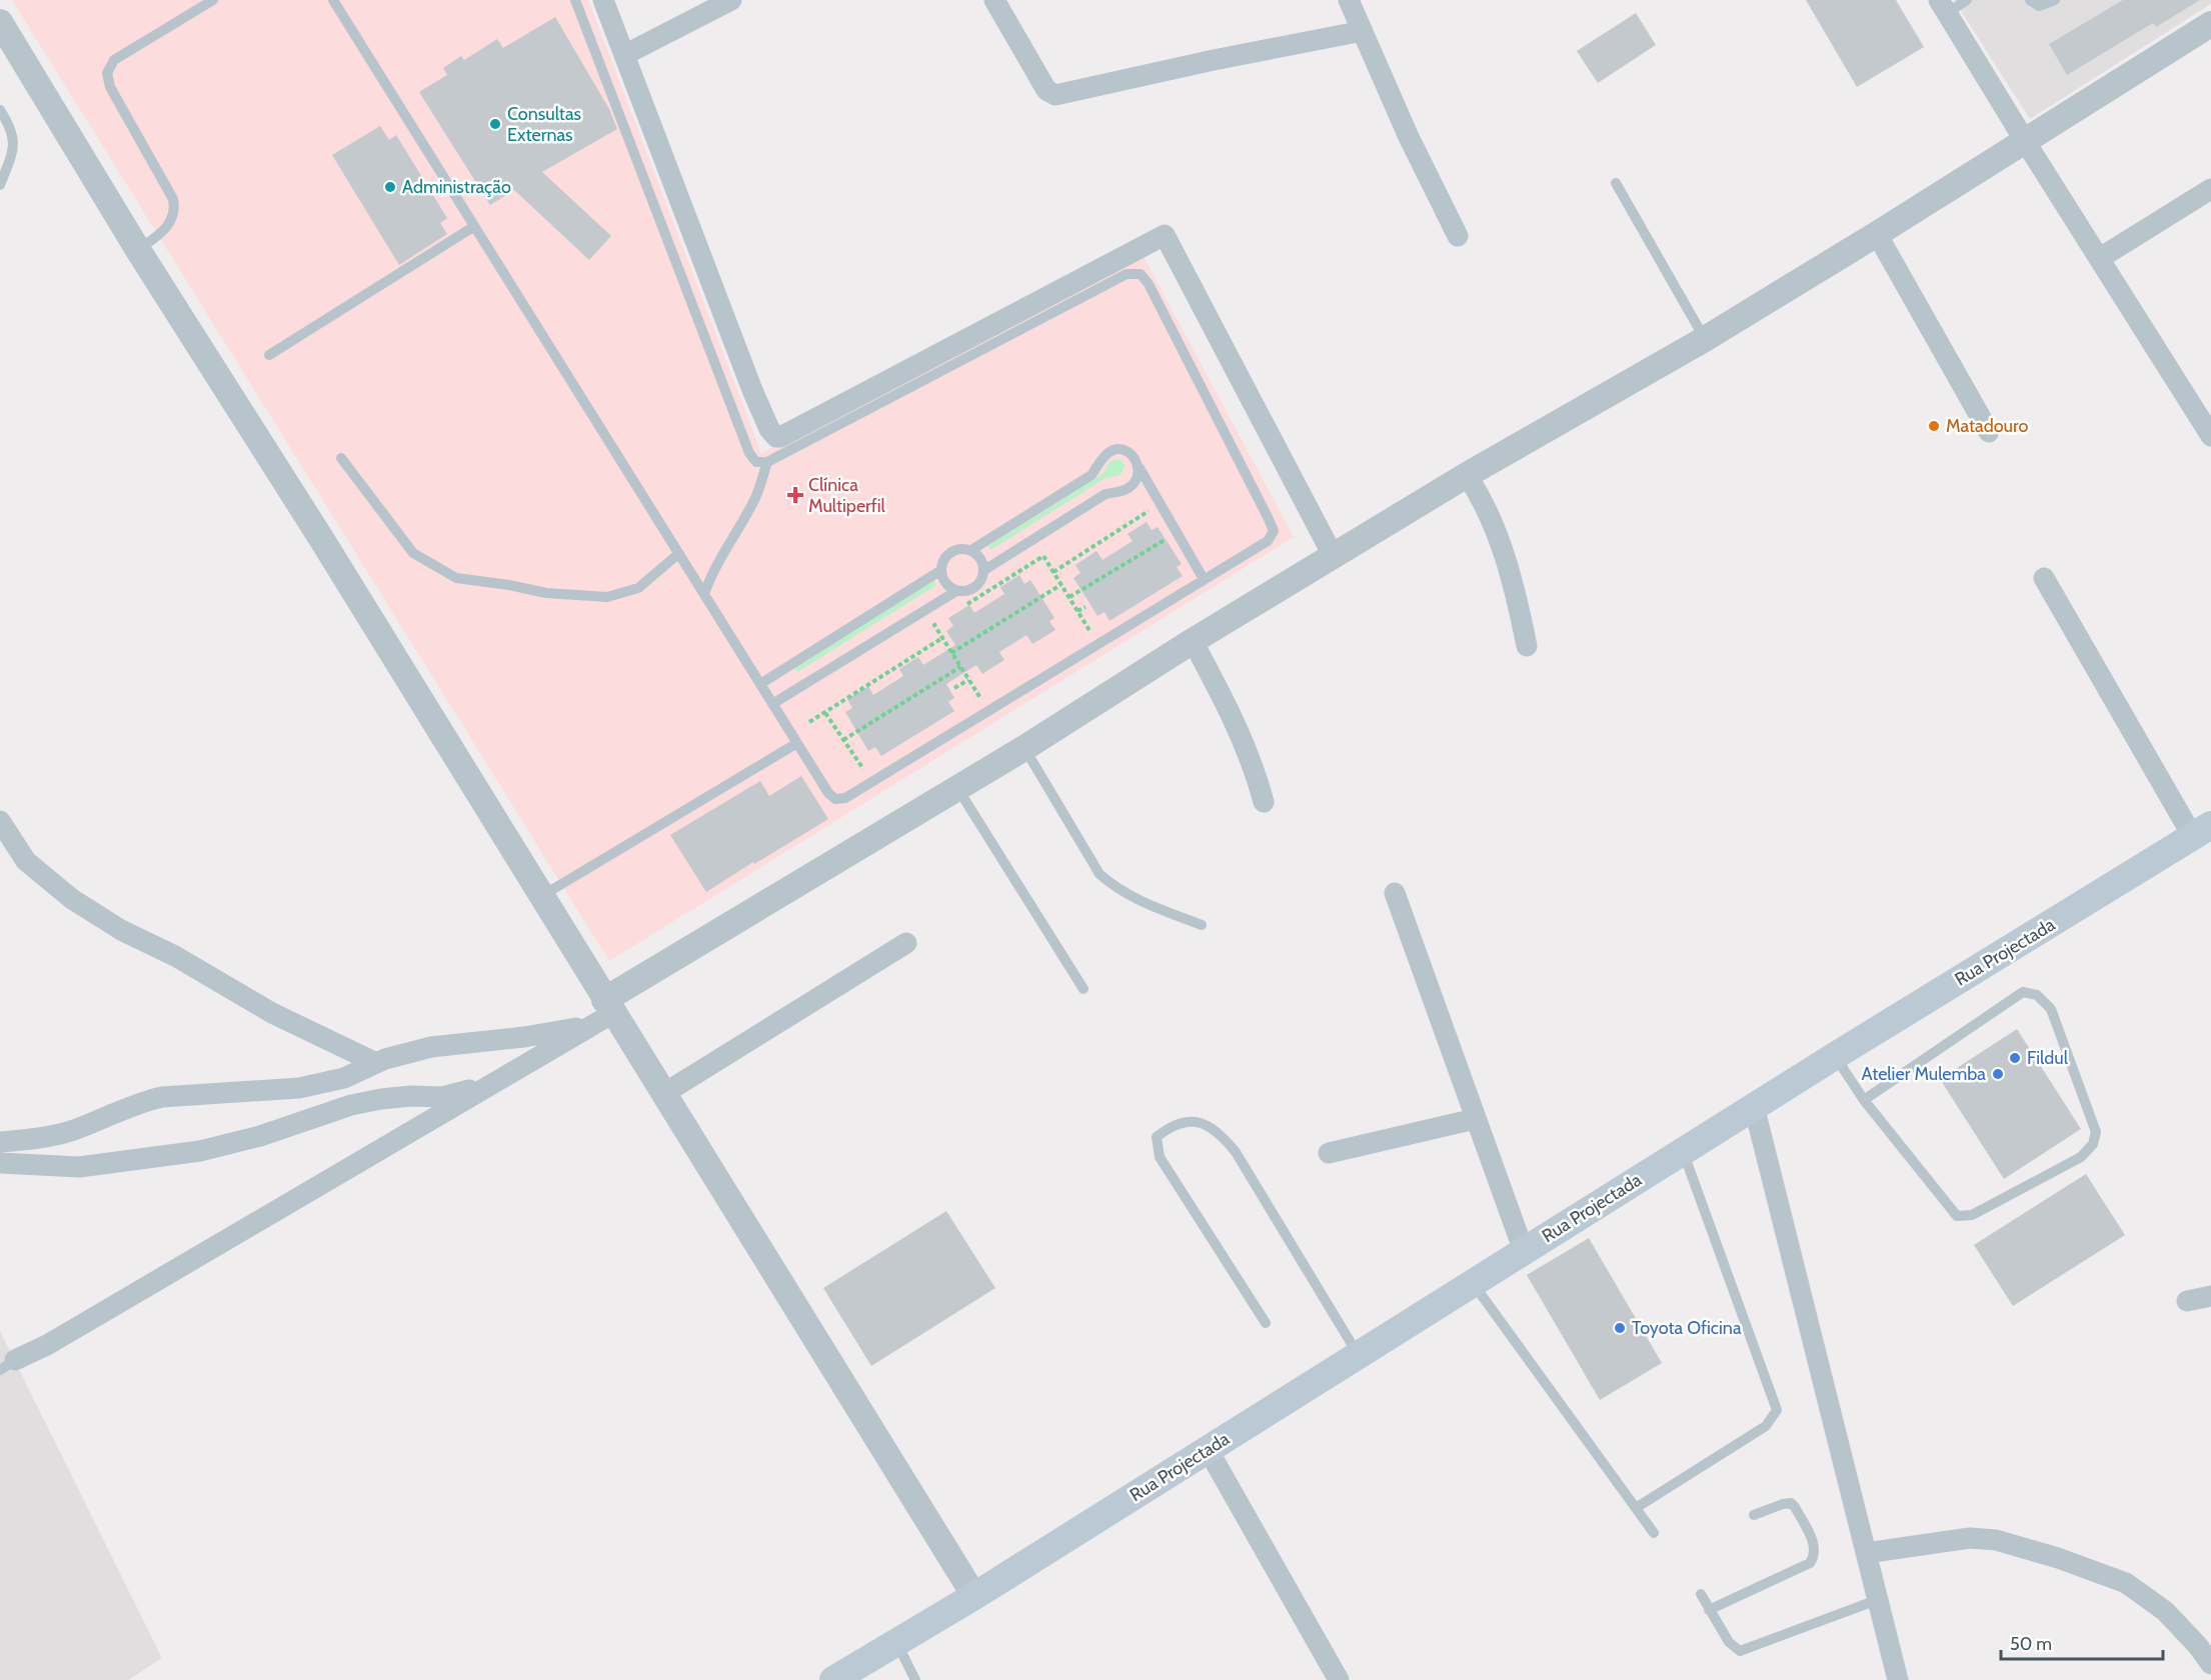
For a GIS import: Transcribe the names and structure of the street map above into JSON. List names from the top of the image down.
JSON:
{
  "streets": {
    "main road": ["Rua Projectada"]
  },
  "places": {
    "other": [
      "Consultas Externas",
      "Administração",
      "Matadouro",
      "Fildul",
      "Atelier Mulemba",
      "Toyota Oficina"
    ],
    "health": ["Clínica Multiperfil"]
  },
  "scale_bar": "50 m"
}
